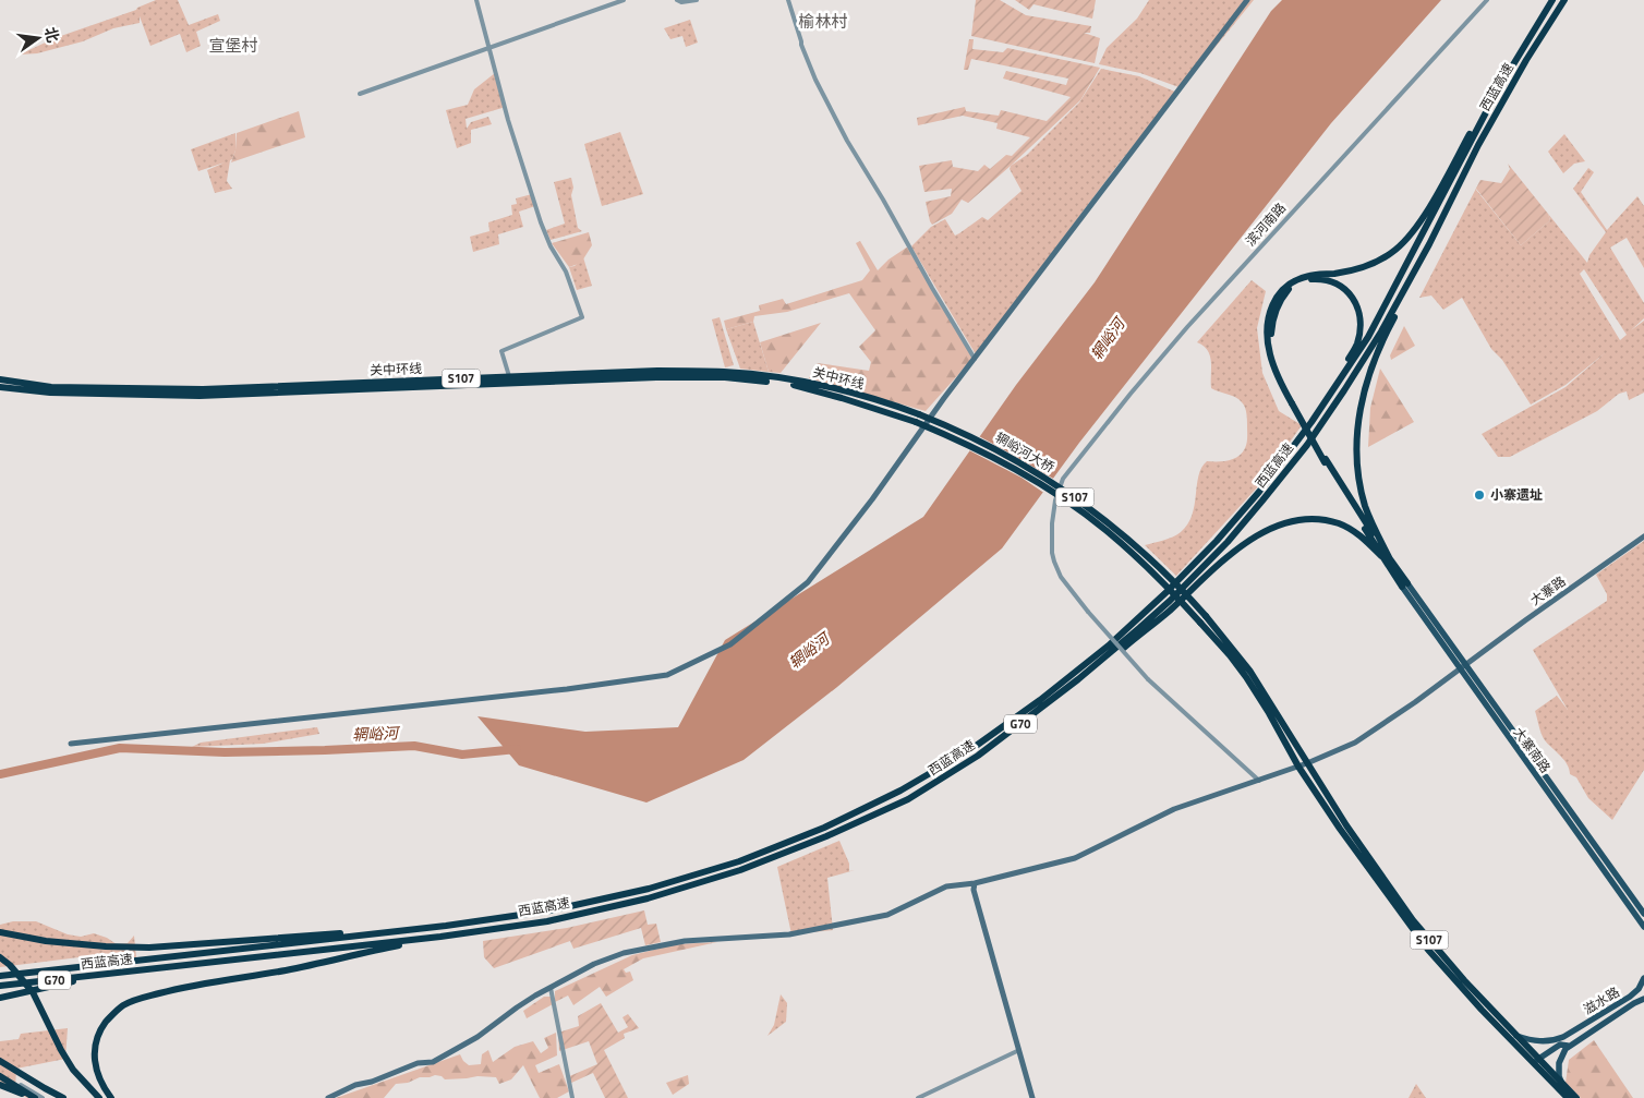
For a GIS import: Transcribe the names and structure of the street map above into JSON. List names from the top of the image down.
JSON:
{
  "streets": {
    "highway": [
      "西蓝高速",
      "关中环线",
      "S107",
      "辋峪河大桥",
      "G70"
    ],
    "main road": ["大寨南路", "滋水路"],
    "street": ["滨河南路", "大寨路"]
  },
  "crossings": [
    ["滨河南路", "大寨路"],
    ["关中环线", "辋峪河大桥"],
    ["S107", "辋峪河大桥"],
    ["S107", "大寨路"],
    ["大寨路", "大寨南路"]
  ],
  "districts": ["榆林村", "宣堡村"],
  "water": ["辋峪河"],
  "places": ["小寨遗址"],
  "north": "right"
}
